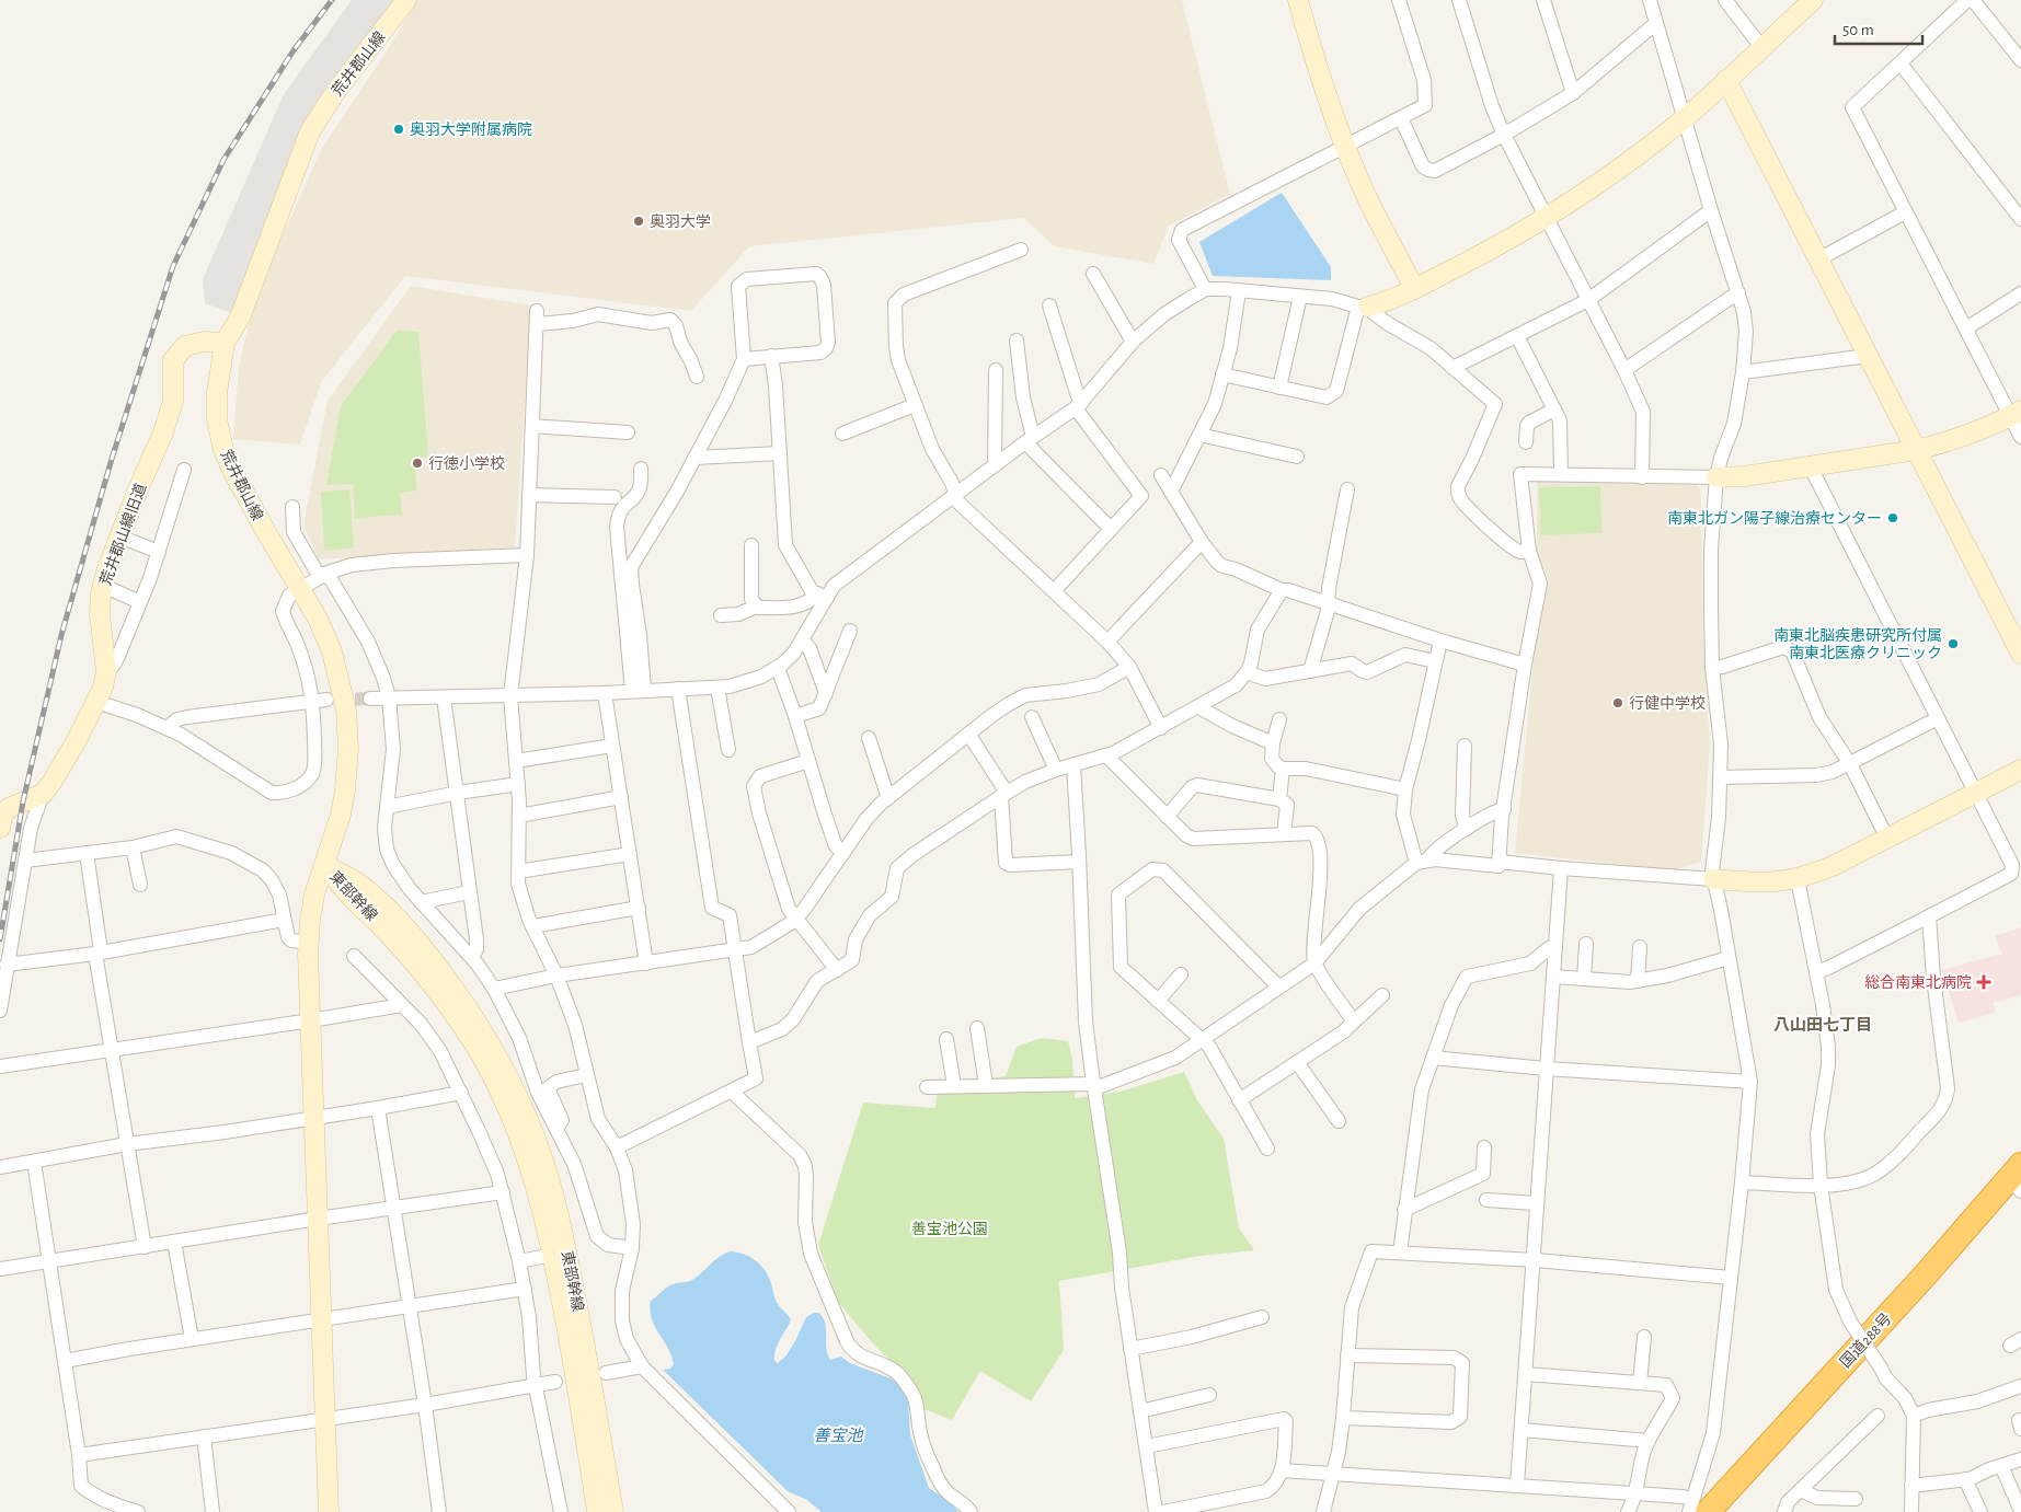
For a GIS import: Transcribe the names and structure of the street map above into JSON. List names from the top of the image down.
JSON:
{
  "streets": {
    "highway": ["国道288号"],
    "street": ["荒井郡山線", "荒井郡山線旧道", "東部幹線"]
  },
  "crossings": [
    ["荒井郡山線", "荒井郡山線旧道"],
    ["荒井郡山線", "東部幹線"]
  ],
  "districts": ["八山田七丁目"],
  "water": ["善宝池"],
  "parks": ["善宝池公園"],
  "places": {
    "other": [
      "奥羽大学附属病院",
      "奥羽大学",
      "行徳小学校",
      "南東北ガン陽子線治療センター",
      "南東北脳疾患研究所付属 南東北医療クリニック",
      "行健中学校"
    ],
    "health": ["総合南東北病院"]
  },
  "scale_bar": "50 m"
}
